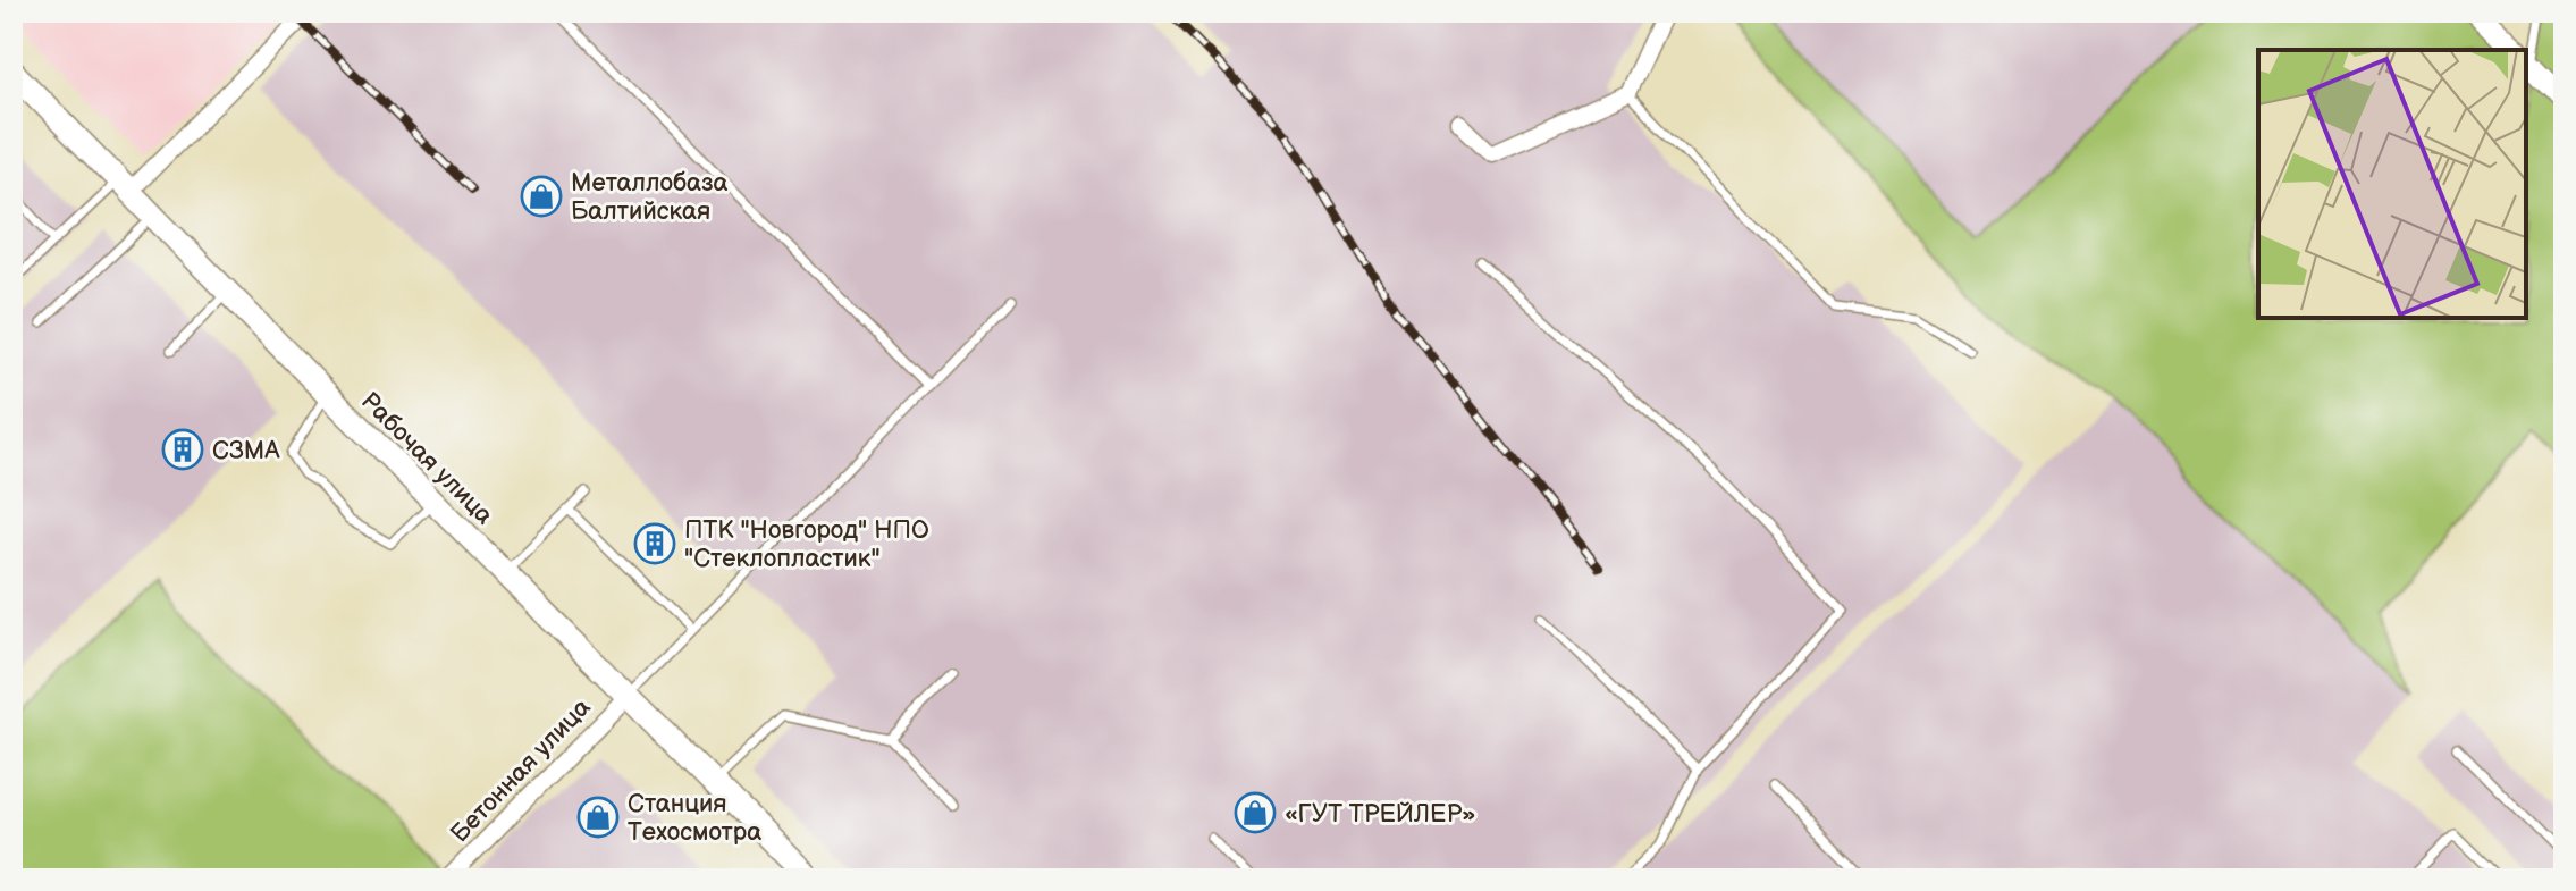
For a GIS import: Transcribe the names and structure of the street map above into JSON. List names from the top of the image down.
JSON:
{
  "streets": {
    "main road": ["Рабочая улица"],
    "street": ["Бетонная улица"]
  },
  "crossings": [
    ["Рабочая улица", "Бетонная улица"]
  ],
  "places": {
    "shop": ["Металлобаза Балтийская", "«ГУТ ТРЕЙЛЕР»", "Станция Техосмотра"],
    "building": ["СЗМА", "ПТК \"Новгород\" НПО \"Стеклопластик\""]
  }
}
